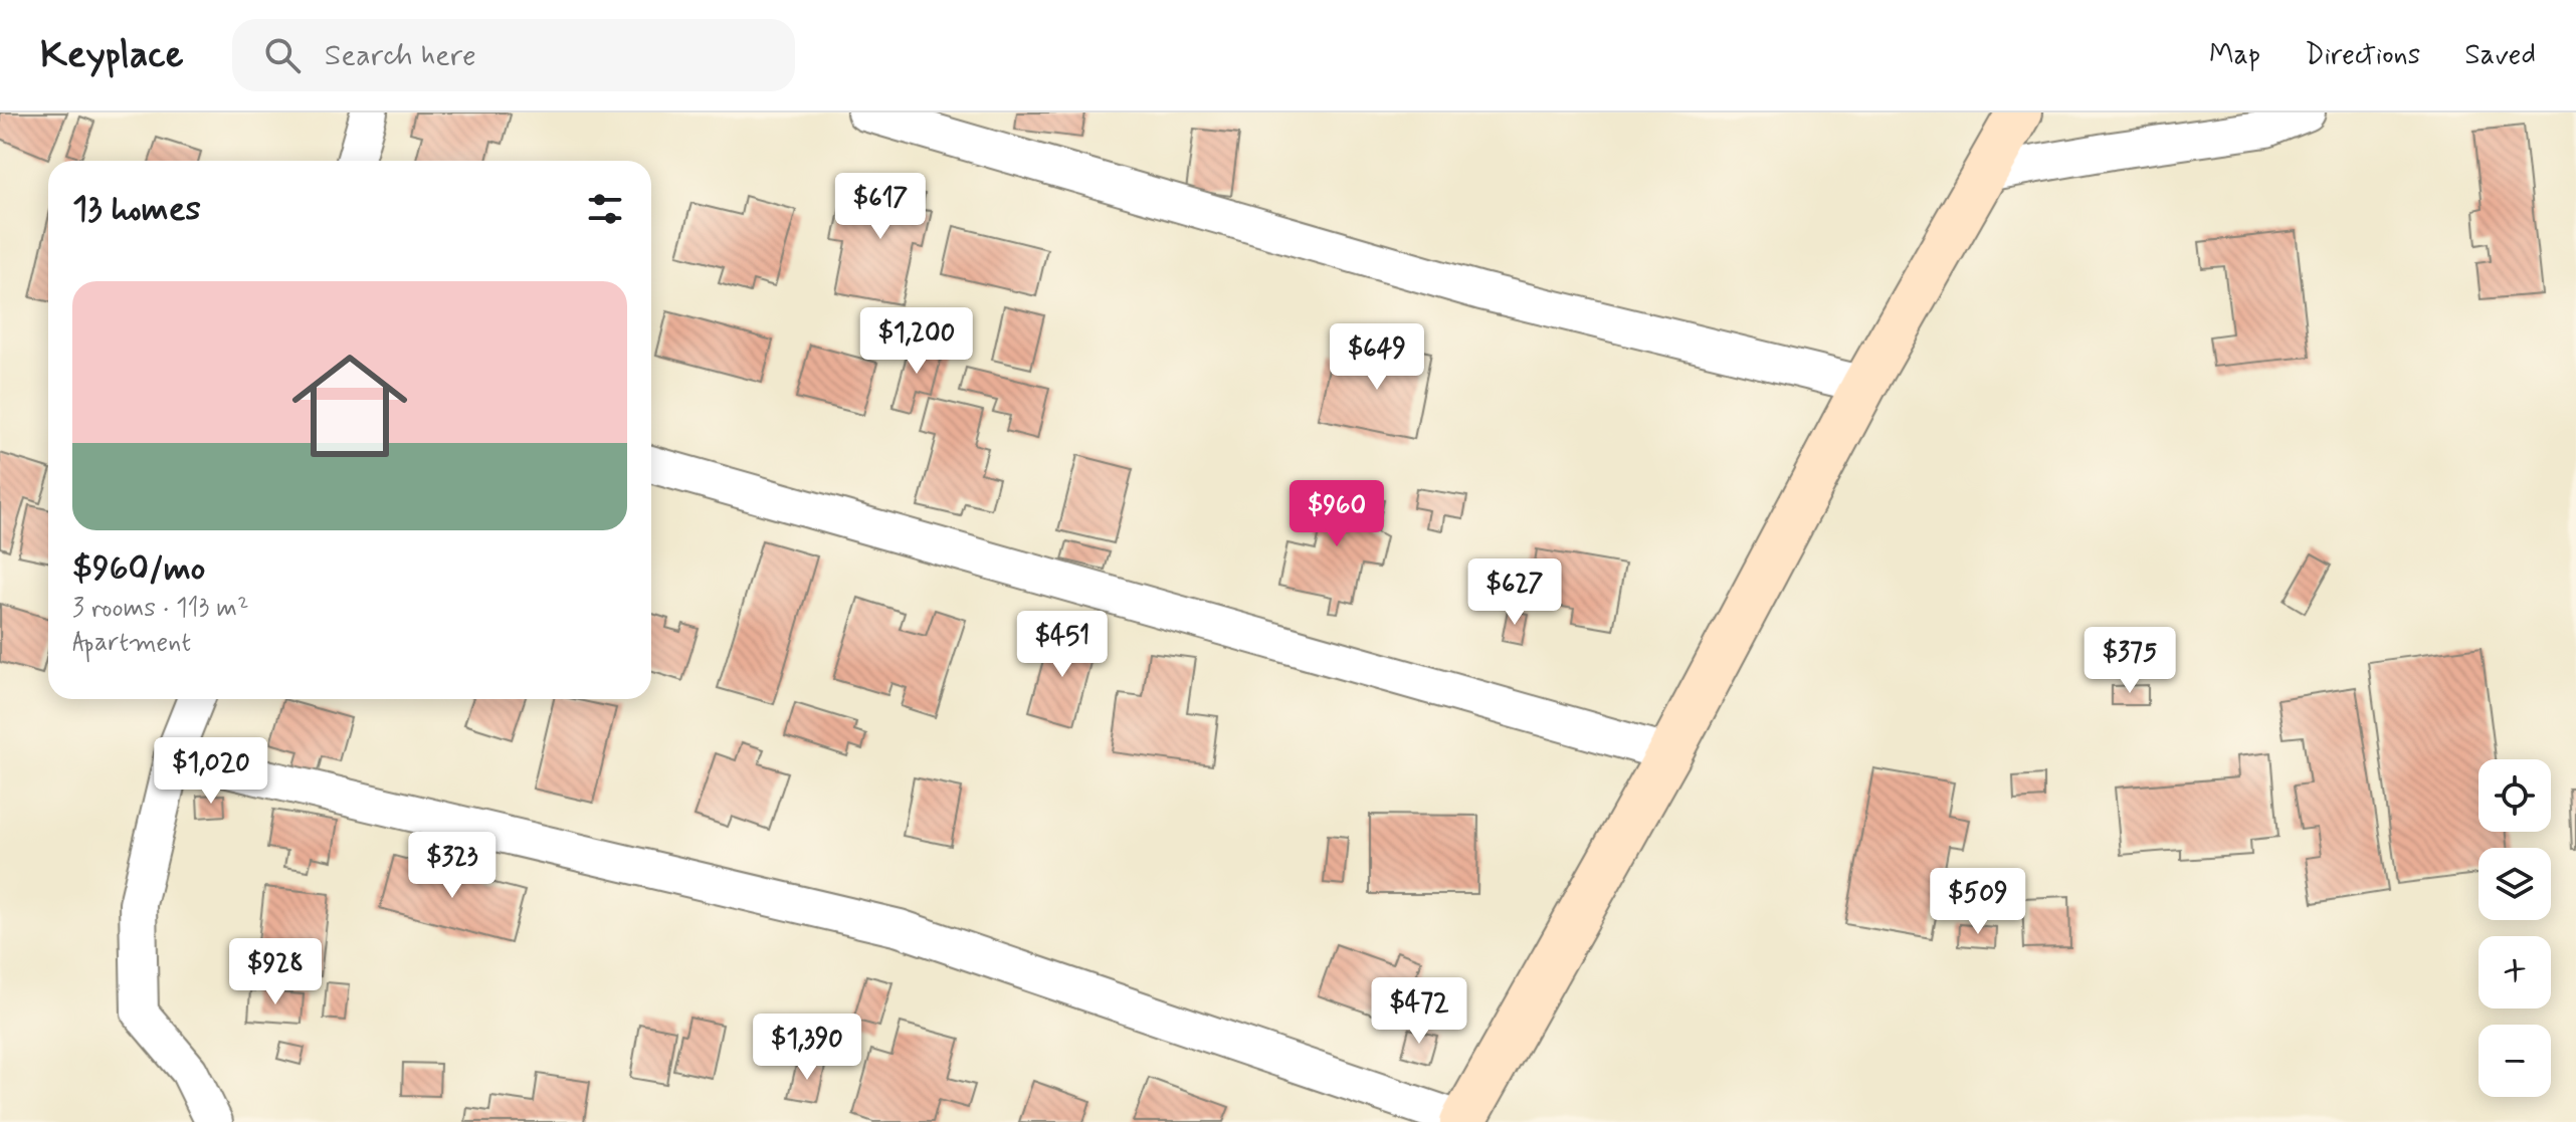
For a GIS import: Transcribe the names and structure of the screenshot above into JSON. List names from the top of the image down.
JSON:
{
  "page": {
    "header": "Keyplace",
    "search": "Search here",
    "nav": ["Map", "Directions", "Saved"],
    "heading": "13 homes",
    "price": [
      "$617",
      "$1,200",
      "$649",
      "$960",
      "$627",
      "$451",
      "$375",
      "$1,020",
      "$323",
      "$509",
      "$928",
      "$472",
      "$1,390"
    ],
    "list": [
      {
        "name": "$960/mo",
        "note": "3 rooms · 113 m² · Apartment"
      }
    ],
    "map_buttons": ["+", "−"]
  }
}
